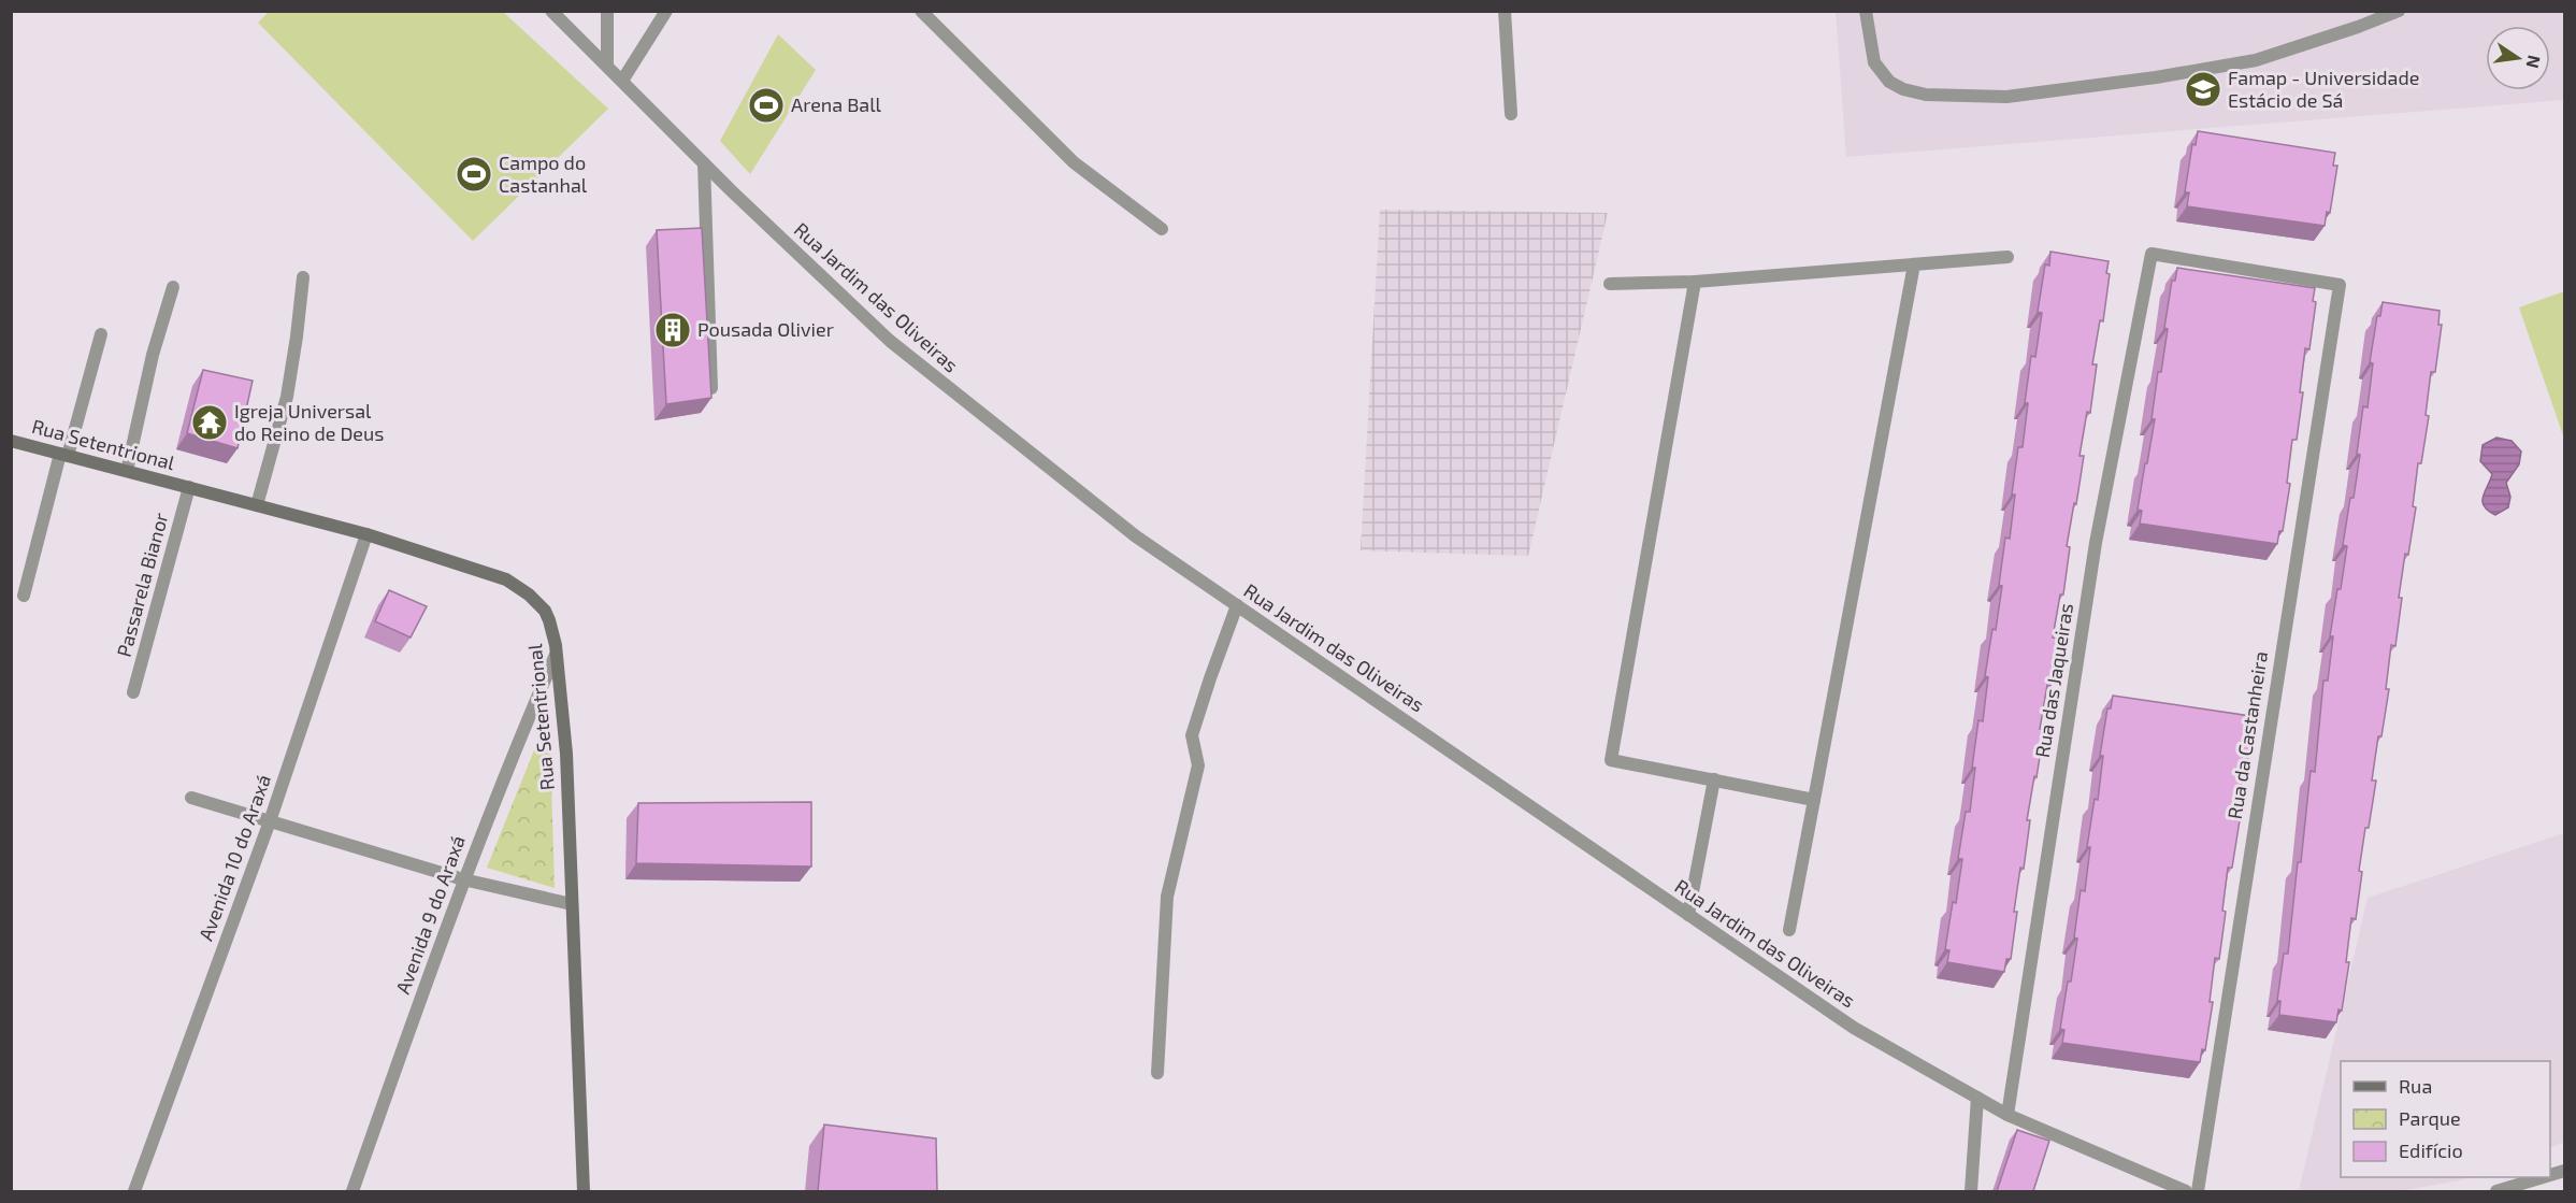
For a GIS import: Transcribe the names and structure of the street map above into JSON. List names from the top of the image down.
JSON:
{
  "streets": {
    "street": [
      "Rua Jardim das Oliveiras",
      "Rua Setentrional",
      "Passarela Bianor",
      "Rua das Jaqueiras",
      "Rua da Castanheira",
      "Avenida 10 do Araxá",
      "Avenida 9 do Araxá"
    ]
  },
  "crossings": [
    ["Rua Jardim das Oliveiras", "Rua das Jaqueiras"],
    ["Rua Setentrional", "Passarela Bianor"],
    ["Rua Setentrional", "Avenida 10 do Araxá"],
    ["Rua Setentrional", "Avenida 9 do Araxá"],
    ["Rua das Jaqueiras", "Rua da Castanheira"]
  ],
  "places": {
    "school or university": ["Famap - Universidade Estácio de Sá"],
    "sports": ["Arena Ball", "Campo do Castanhal"],
    "building": ["Pousada Olivier"],
    "temple": ["Igreja Universal do Reino de Deus"]
  },
  "legend": ["Rua", "Parque", "Edifício"],
  "north": "right"
}
